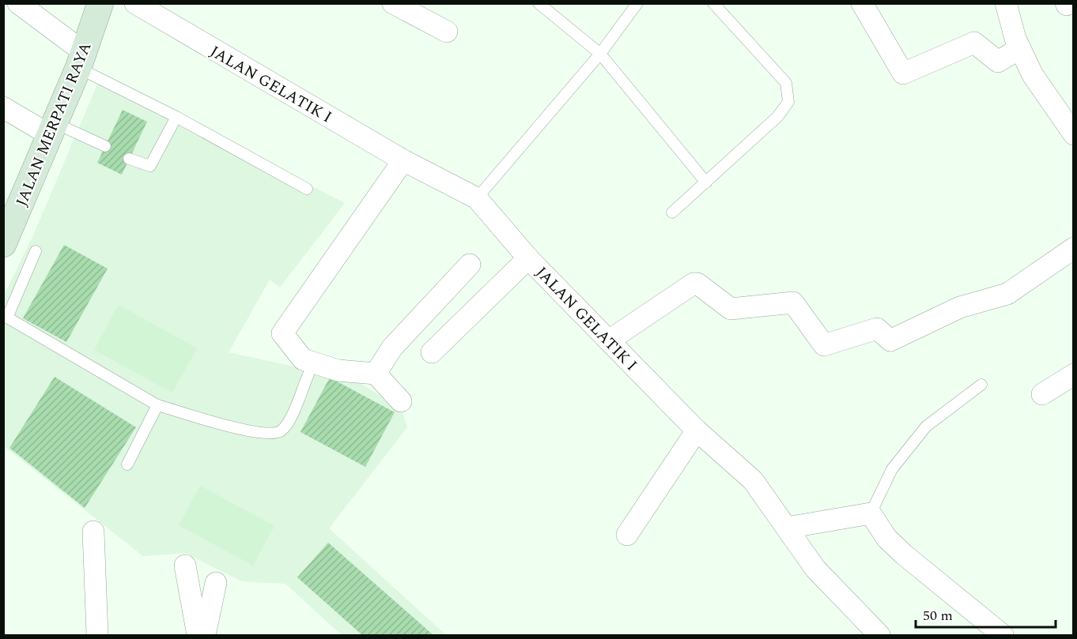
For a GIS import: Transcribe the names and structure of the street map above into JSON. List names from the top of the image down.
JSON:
{
  "streets": {
    "main road": ["JALAN MERPATI RAYA"],
    "street": ["JALAN GELATIK I"]
  },
  "scale_bar": "50 m"
}
